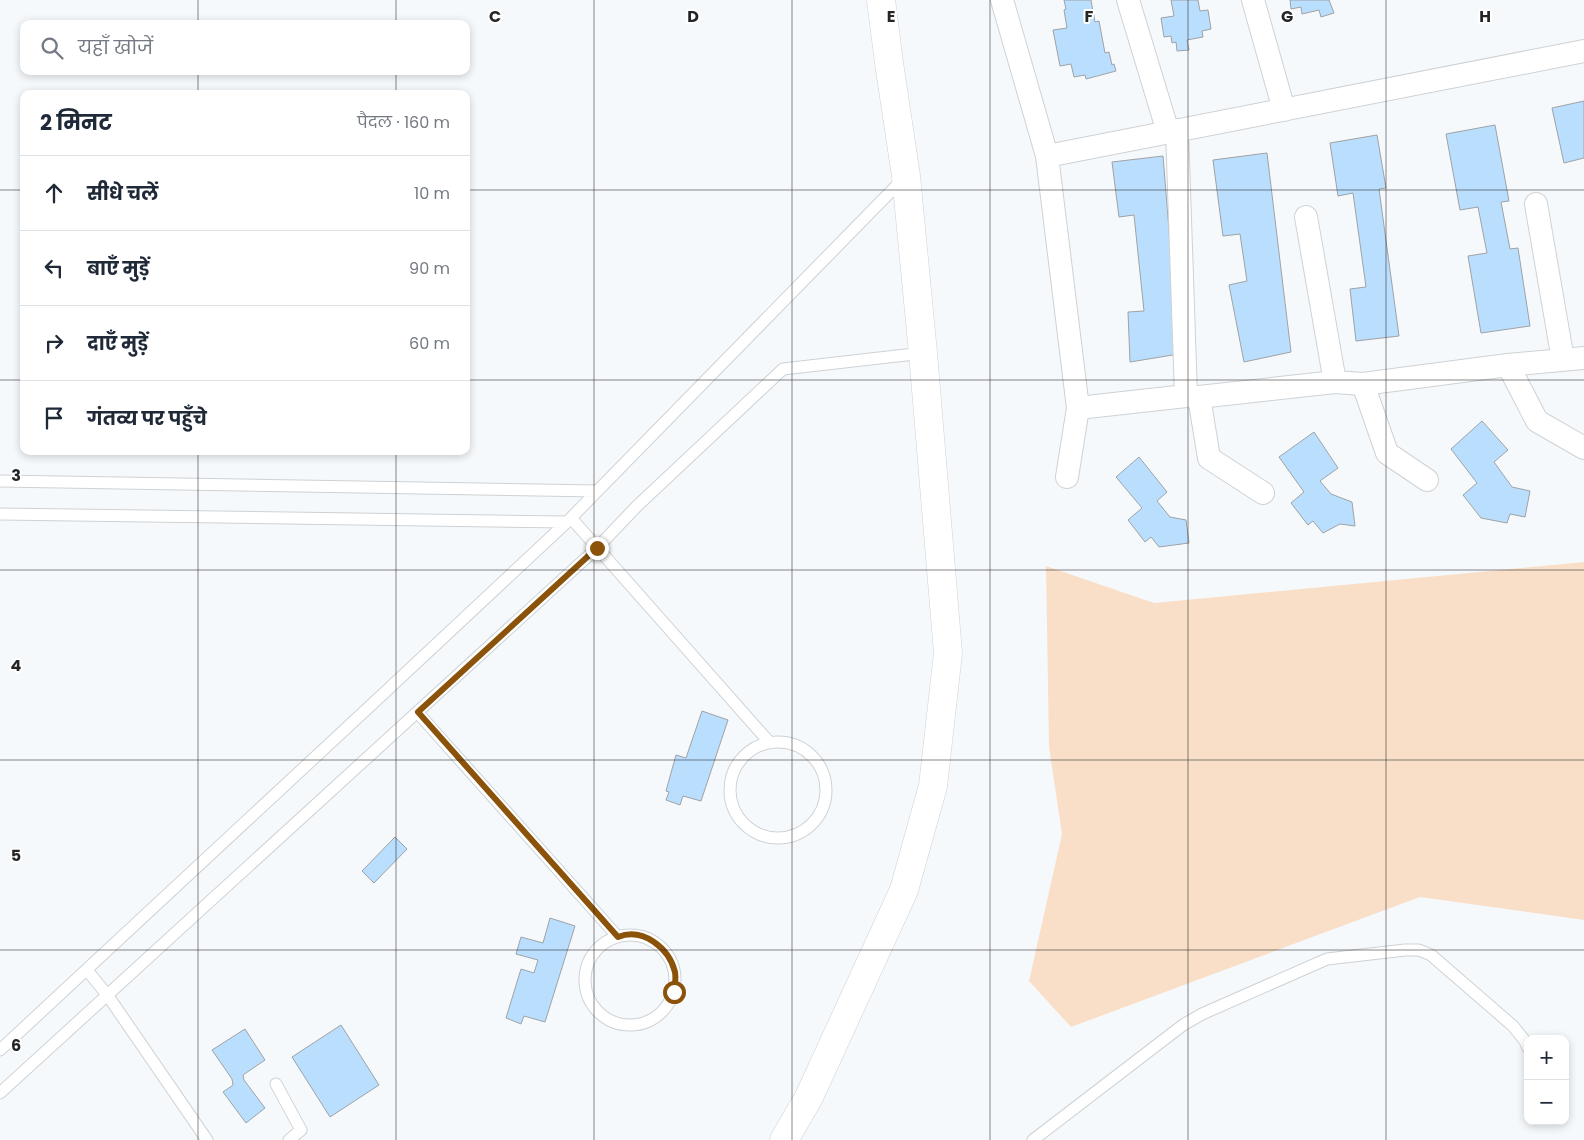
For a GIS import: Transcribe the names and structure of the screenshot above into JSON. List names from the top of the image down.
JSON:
{
  "page": {
    "search": "यहाँ खोजें",
    "heading": ["2 मिनट", "पैदल · 160 m"],
    "list": [
      ["सीधे चलें", "10 m"],
      ["बाएँ मुड़ें", "90 m"],
      ["दाएँ मुड़ें", "60 m"],
      "गंतव्य पर पहुँचे"
    ],
    "map_buttons": ["+", "−"]
  },
  "grid": {
    "columns": [
      "C",
      "D",
      "E",
      "F",
      "G",
      "H"
    ],
    "rows": [
      "3",
      "4",
      "5",
      "6"
    ]
  }
}
